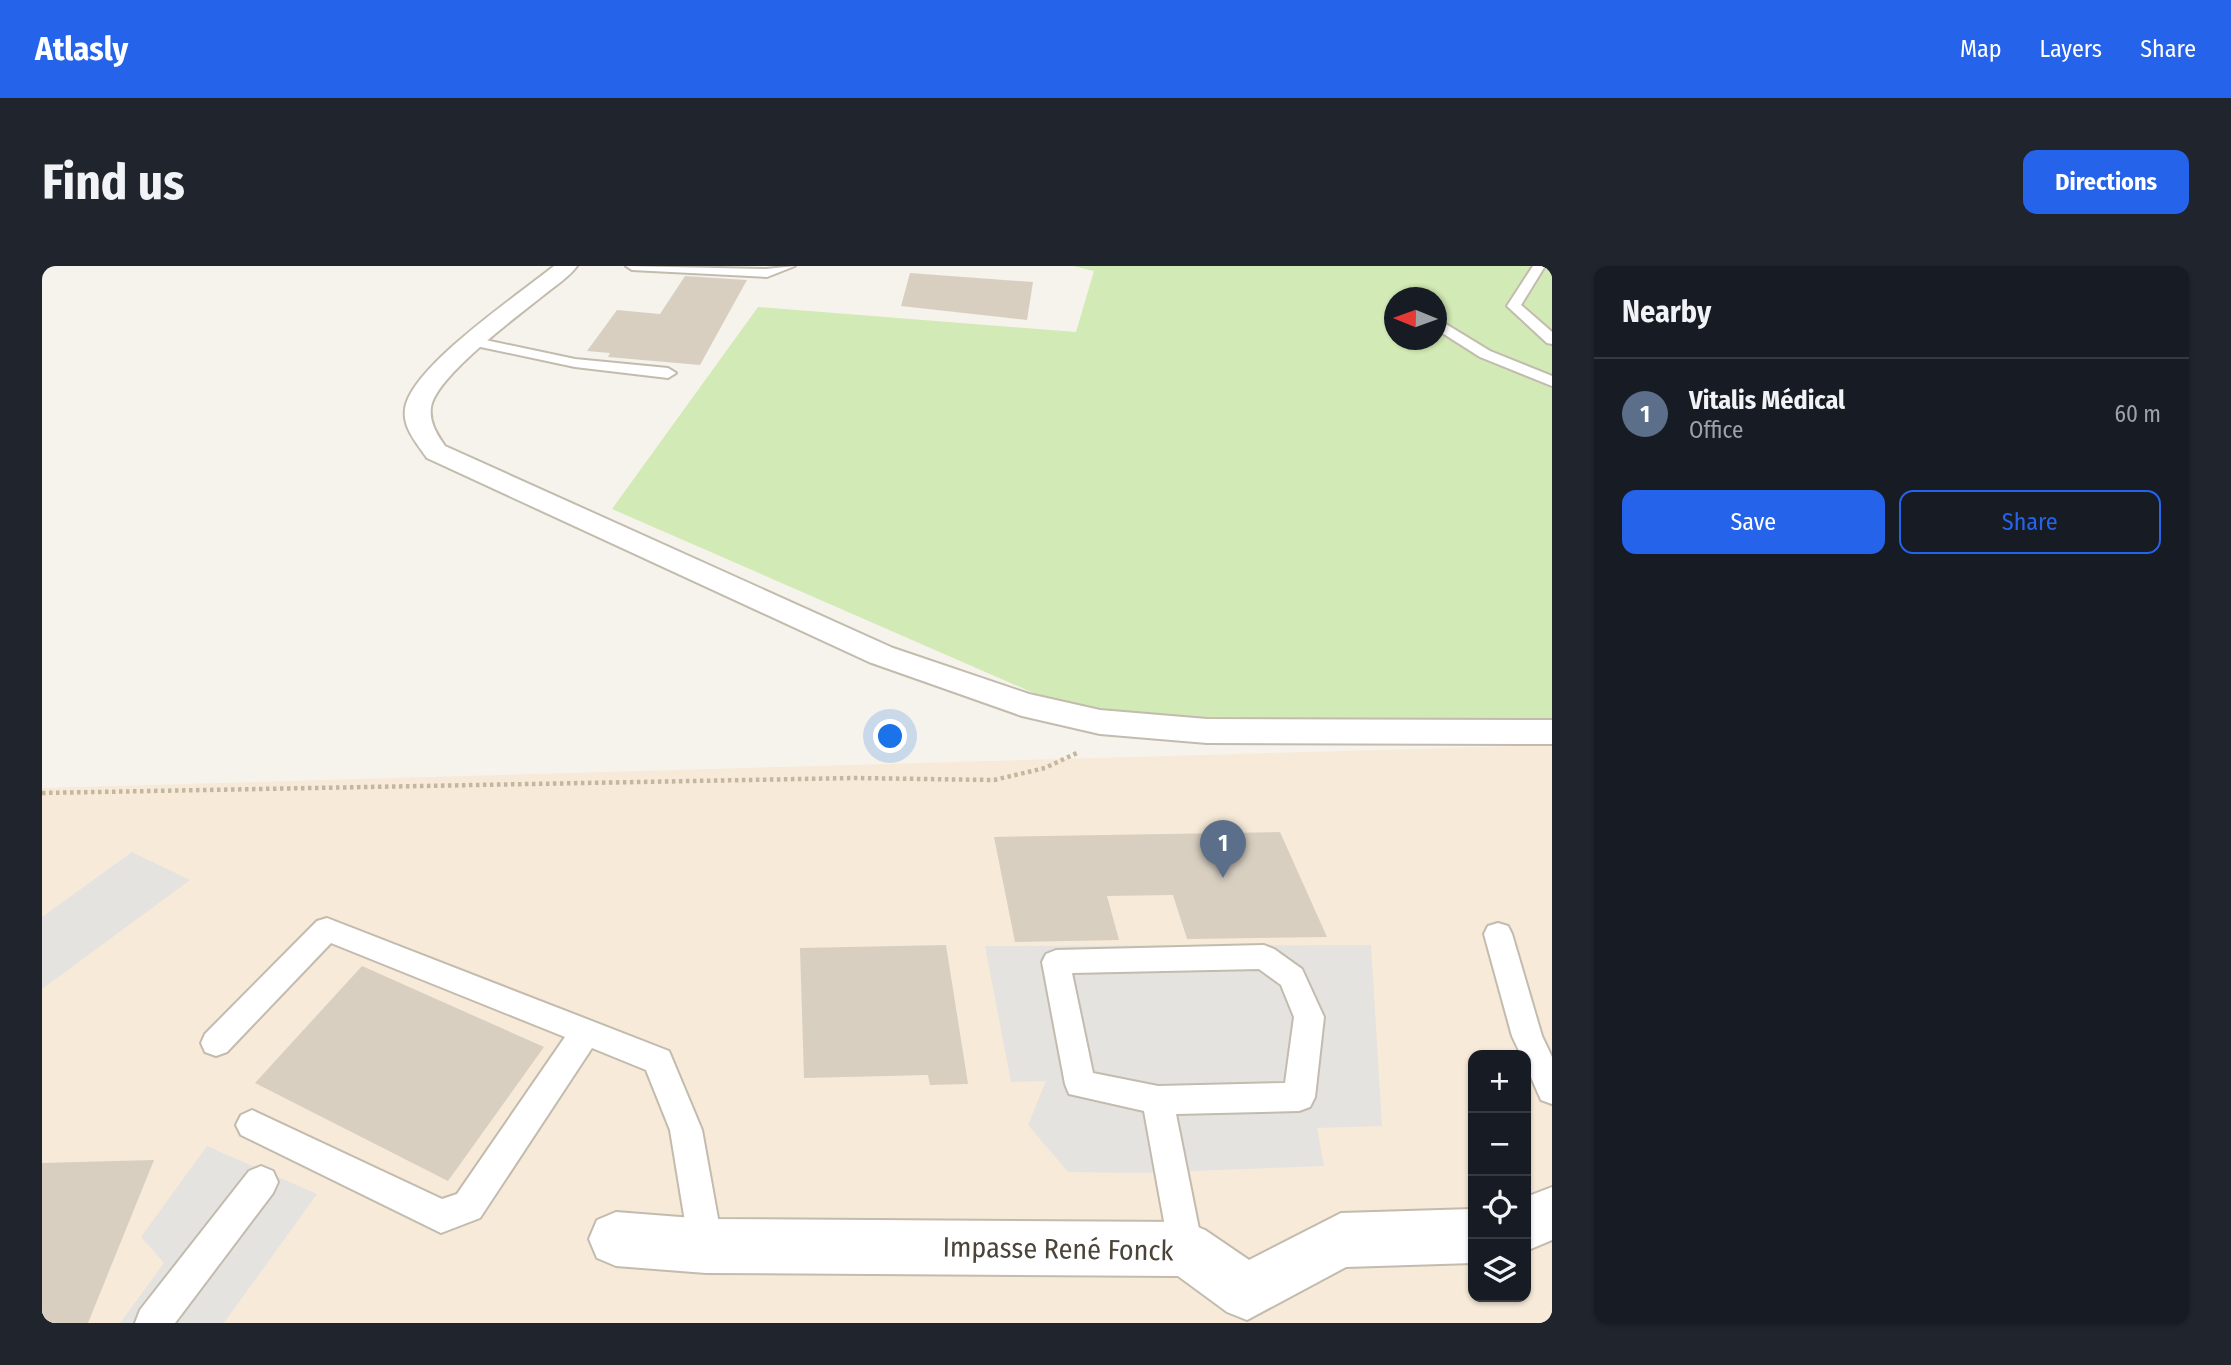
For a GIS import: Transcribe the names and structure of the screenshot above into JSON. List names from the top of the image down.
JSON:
{
  "streets": {
    "street": ["Impasse René Fonck"]
  },
  "north": "left",
  "page": {
    "header": "Atlasly",
    "nav": ["Map", "Layers", "Share"],
    "buttons": [
      "Directions",
      ["Save", "Share"]
    ],
    "title": "Find us",
    "heading": "Nearby",
    "list": [
      {
        "mark": "1",
        "name": "Vitalis Médical",
        "note": "Office",
        "value": "60 m"
      }
    ],
    "pins": "1",
    "map_buttons": ["+", "−"]
  }
}
